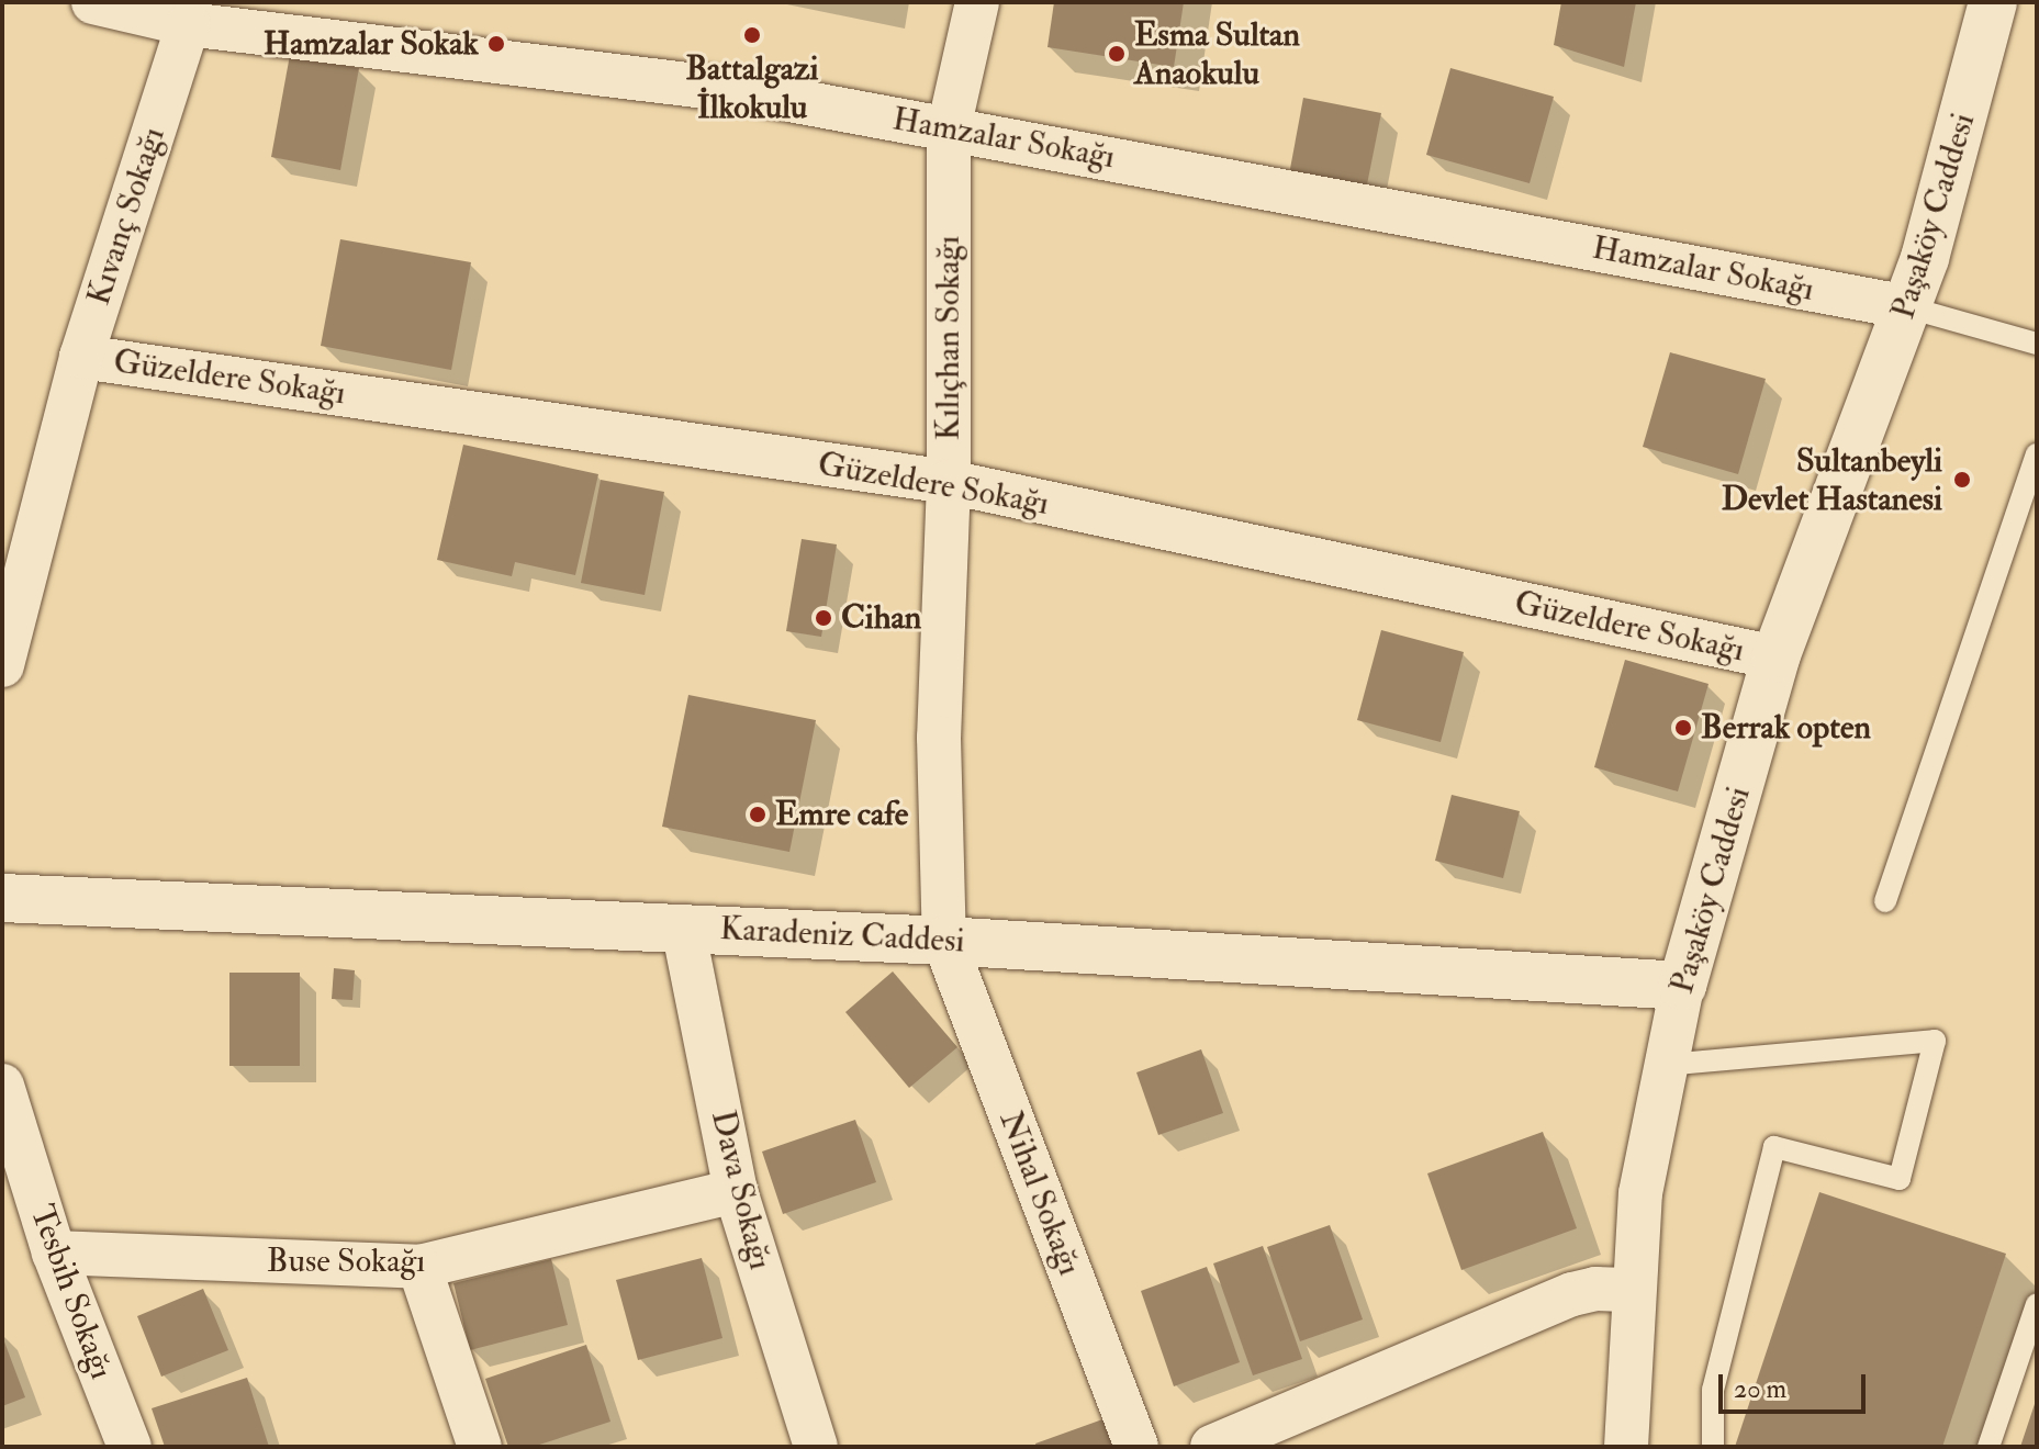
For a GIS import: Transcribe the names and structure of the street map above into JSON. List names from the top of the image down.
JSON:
{
  "streets": {
    "street": [
      "Hamzalar Sokağı",
      "Kıvanç Sokağı",
      "Paşaköy Caddesi",
      "Kılıçhan Sokağı",
      "Güzeldere Sokağı",
      "Karadeniz Caddesi",
      "Dava Sokağı",
      "Nihal Sokağı",
      "Buse Sokağı",
      "Tesbih Sokağı"
    ]
  },
  "crossings": [
    ["Hamzalar Sokağı", "Kıvanç Sokağı"],
    ["Hamzalar Sokağı", "Paşaköy Caddesi"],
    ["Hamzalar Sokağı", "Kılıçhan Sokağı"],
    ["Kıvanç Sokağı", "Güzeldere Sokağı"],
    ["Paşaköy Caddesi", "Güzeldere Sokağı"],
    ["Paşaköy Caddesi", "Karadeniz Caddesi"],
    ["Kılıçhan Sokağı", "Güzeldere Sokağı"],
    ["Kılıçhan Sokağı", "Karadeniz Caddesi"],
    ["Kılıçhan Sokağı", "Nihal Sokağı"],
    ["Karadeniz Caddesi", "Dava Sokağı"],
    ["Karadeniz Caddesi", "Nihal Sokağı"],
    ["Dava Sokağı", "Buse Sokağı"],
    ["Buse Sokağı", "Tesbih Sokağı"]
  ],
  "places": [
    "Battalgazi İlkokulu",
    "Hamzalar Sokak",
    "Esma Sultan Anaokulu",
    "Sultanbeyli Devlet Hastanesi",
    "Cihan",
    "Berrak opten",
    "Emre cafe"
  ],
  "scale_bar": "20 m"
}
